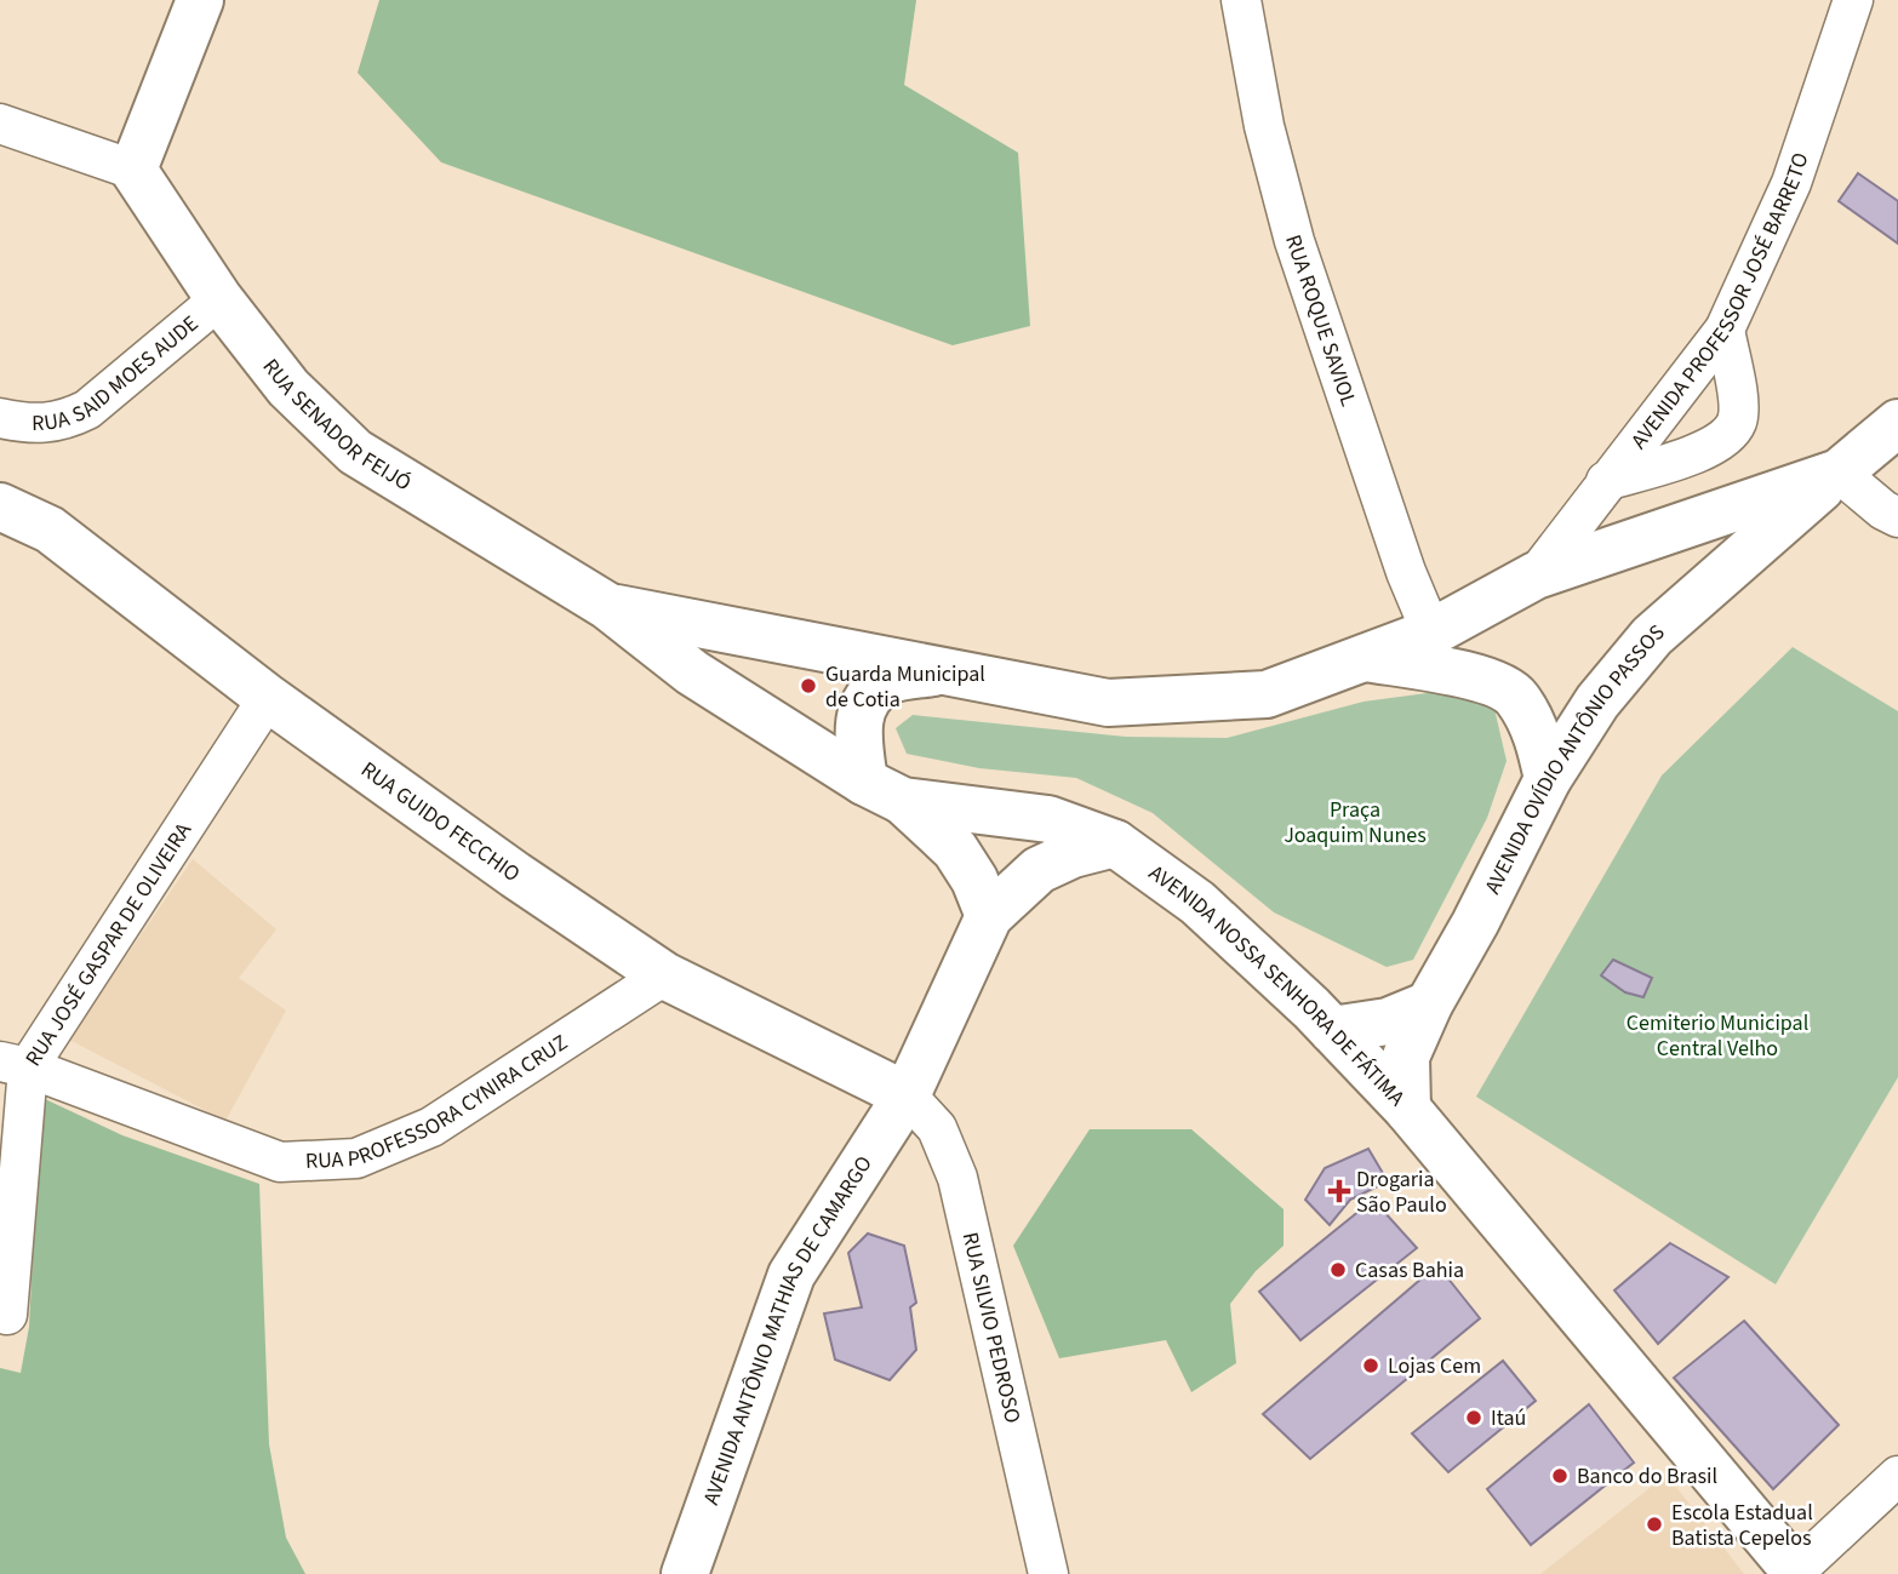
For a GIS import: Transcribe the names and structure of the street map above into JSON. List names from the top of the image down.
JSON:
{
  "streets": {
    "main road": [
      "RUA SENADOR FEIJÓ",
      "AVENIDA OVÍDIO ANTÔNIO PASSOS",
      "RUA GUIDO FECCHIO",
      "AVENIDA NOSSA SENHORA DE FÁTIMA",
      "AVENIDA ANTÔNIO MATHIAS DE CAMARGO"
    ],
    "street": [
      "AVENIDA PROFESSOR JOSÉ BARRETO",
      "RUA ROQUE SAVIOL",
      "RUA SAID MOES AUDE",
      "RUA JOSÉ GASPAR DE OLIVEIRA",
      "RUA PROFESSORA CYNIRA CRUZ",
      "RUA SILVIO PEDROSO"
    ]
  },
  "crossings": [
    ["RUA SAID MOES AUDE", "RUA SENADOR FEIJÓ"],
    ["RUA SENADOR FEIJÓ", "AVENIDA NOSSA SENHORA DE FÁTIMA"],
    ["AVENIDA OVÍDIO ANTÔNIO PASSOS", "AVENIDA NOSSA SENHORA DE FÁTIMA"],
    ["RUA GUIDO FECCHIO", "RUA JOSÉ GASPAR DE OLIVEIRA"],
    ["RUA GUIDO FECCHIO", "RUA PROFESSORA CYNIRA CRUZ"],
    ["RUA GUIDO FECCHIO", "RUA SILVIO PEDROSO"],
    ["RUA GUIDO FECCHIO", "AVENIDA ANTÔNIO MATHIAS DE CAMARGO"],
    ["RUA JOSÉ GASPAR DE OLIVEIRA", "RUA PROFESSORA CYNIRA CRUZ"],
    ["RUA SILVIO PEDROSO", "AVENIDA ANTÔNIO MATHIAS DE CAMARGO"]
  ],
  "parks": ["Praça Joaquim Nunes", "Cemiterio Municipal Central Velho"],
  "places": {
    "other": [
      "Guarda Municipal de Cotia",
      "Casas Bahia",
      "Lojas Cem",
      "Itaú",
      "Banco do Brasil",
      "Escola Estadual Batista Cepelos"
    ],
    "health": ["Drogaria São Paulo"]
  }
}
